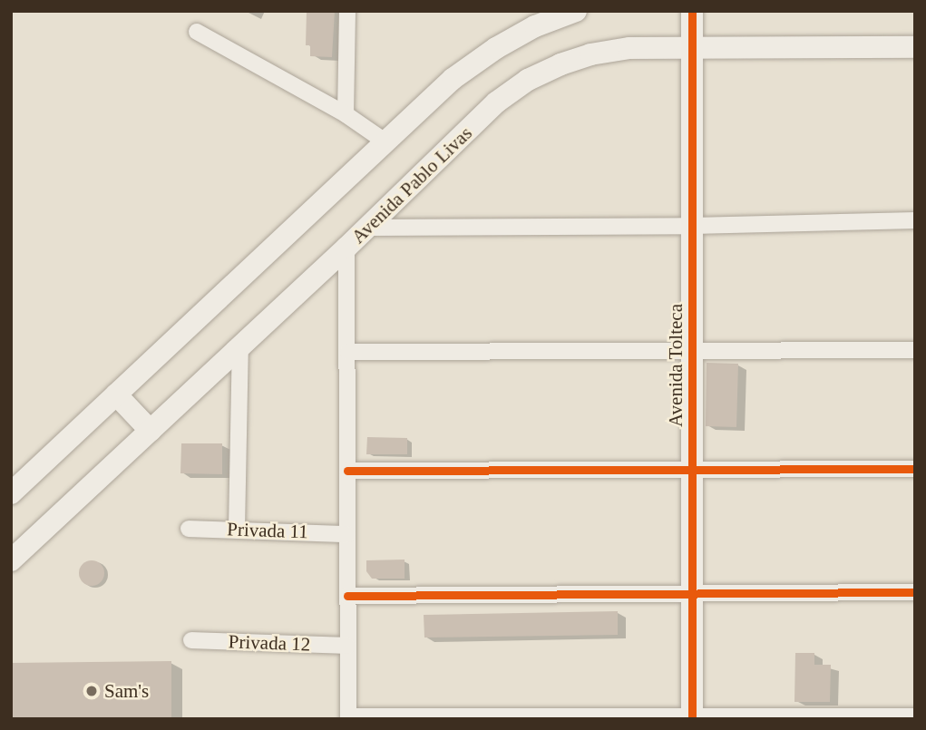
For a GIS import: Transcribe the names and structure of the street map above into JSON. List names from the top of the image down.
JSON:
{
  "streets": {
    "main road": ["Avenida Pablo Livas", "Avenida Tolteca"],
    "street": ["Privada 11", "Privada 12"]
  },
  "crossings": [
    ["Avenida Pablo Livas", "Avenida Tolteca"]
  ],
  "places": ["Sam's"]
}
